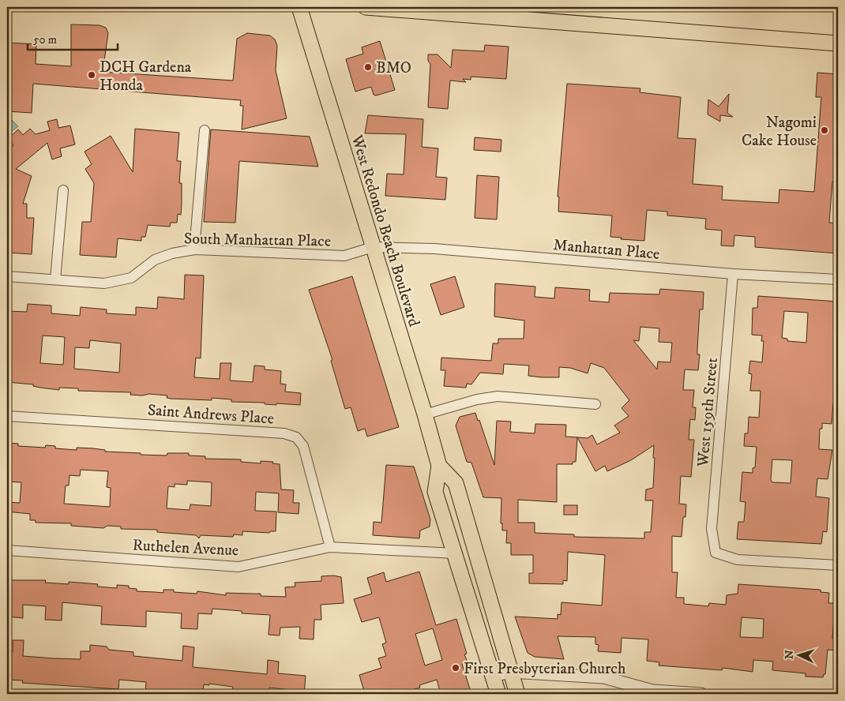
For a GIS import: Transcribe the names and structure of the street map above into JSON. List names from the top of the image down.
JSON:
{
  "streets": {
    "main road": ["West Redondo Beach Boulevard"],
    "street": [
      "South Manhattan Place",
      "Manhattan Place",
      "West 159th Street",
      "Saint Andrews Place",
      "Ruthelen Avenue"
    ]
  },
  "crossings": [
    ["West Redondo Beach Boulevard", "South Manhattan Place"],
    ["West Redondo Beach Boulevard", "Manhattan Place"],
    ["West Redondo Beach Boulevard", "Ruthelen Avenue"],
    ["South Manhattan Place", "Manhattan Place"],
    ["Manhattan Place", "West 159th Street"],
    ["Saint Andrews Place", "Ruthelen Avenue"]
  ],
  "places": [
    "BMO",
    "DCH Gardena Honda",
    "Nagomi Cake House",
    "First Presbyterian Church"
  ],
  "scale_bar": "50 m",
  "north": "left"
}
